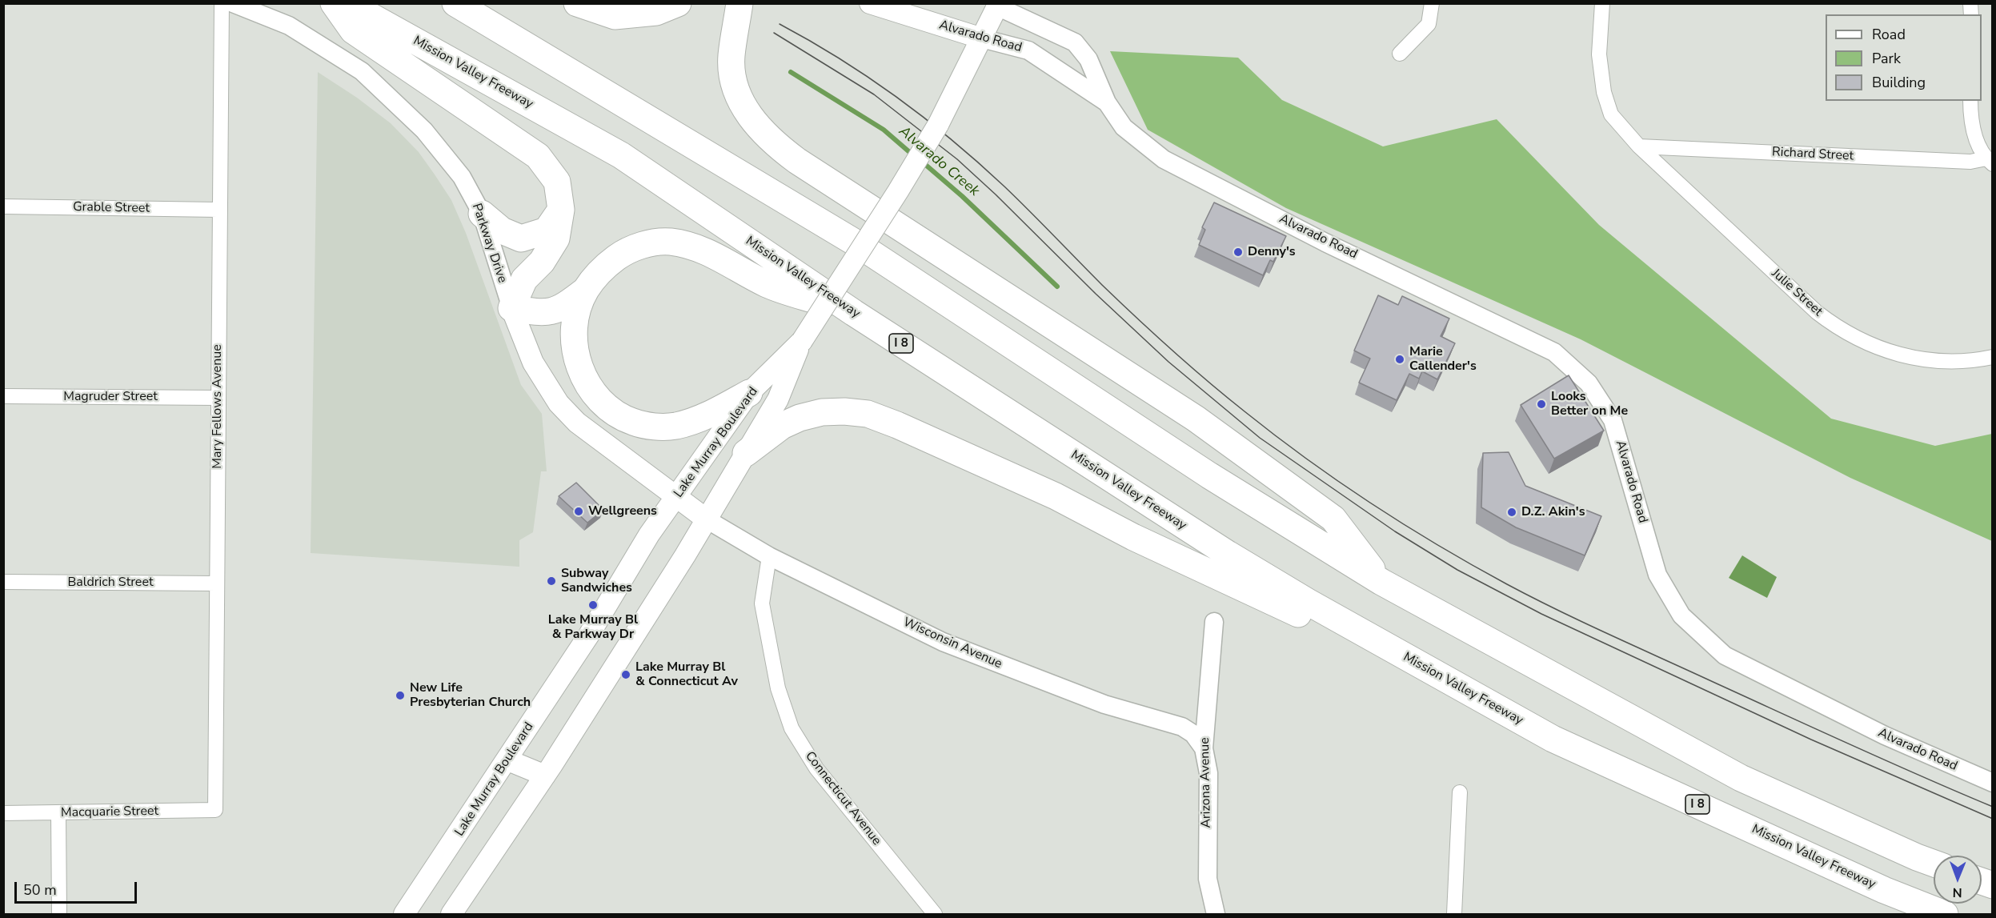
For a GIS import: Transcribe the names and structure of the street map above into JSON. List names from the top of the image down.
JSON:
{
  "streets": {
    "highway": ["Mission Valley Freeway", "I 8"],
    "main road": ["Alvarado Road", "Parkway Drive", "Lake Murray Boulevard"],
    "street": [
      "Richard Street",
      "Grable Street",
      "Julie Street",
      "Magruder Street",
      "Mary Fellows Avenue",
      "Baldrich Street",
      "Wisconsin Avenue",
      "Arizona Avenue",
      "Connecticut Avenue",
      "Macquarie Street"
    ]
  },
  "crossings": [
    ["Alvarado Road", "Lake Murray Boulevard"],
    ["Richard Street", "Julie Street"],
    ["Grable Street", "Mary Fellows Avenue"],
    ["Parkway Drive", "Lake Murray Boulevard"],
    ["Parkway Drive", "Wisconsin Avenue"],
    ["Magruder Street", "Mary Fellows Avenue"],
    ["Mary Fellows Avenue", "Baldrich Street"],
    ["Mary Fellows Avenue", "Macquarie Street"],
    ["Lake Murray Boulevard", "Wisconsin Avenue"],
    ["Wisconsin Avenue", "Arizona Avenue"],
    ["Wisconsin Avenue", "Connecticut Avenue"]
  ],
  "water": ["Alvarado Creek"],
  "places": [
    "Denny's",
    "Marie Callender's",
    "Looks Better on Me",
    "Wellgreens",
    "D.Z. Akin's",
    "Subway Sandwiches",
    "Lake Murray Bl & Parkway Dr",
    "Lake Murray Bl & Connecticut Av",
    "New Life Presbyterian Church"
  ],
  "legend": ["Road", "Park", "Building"],
  "scale_bar": "50 m",
  "north": "bottom"
}
